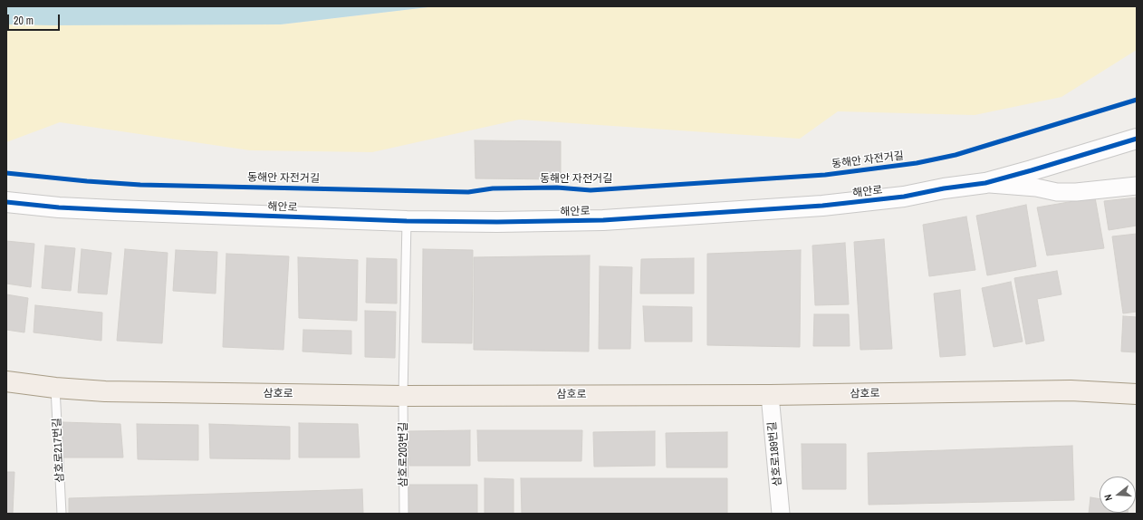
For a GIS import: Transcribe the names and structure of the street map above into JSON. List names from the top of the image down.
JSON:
{
  "streets": {
    "main road": ["삼호로"],
    "street": ["해안로", "삼호로189번길"],
    "lane": ["삼호로217번길", "삼호로203번길"],
    "cycle path": ["동해안 자전거길"]
  },
  "crossings": [
    ["해안로", "삼호로203번길"],
    ["삼호로", "삼호로217번길"],
    ["삼호로", "삼호로189번길"],
    ["삼호로", "삼호로203번길"]
  ],
  "scale_bar": "20 m",
  "north": "left"
}
